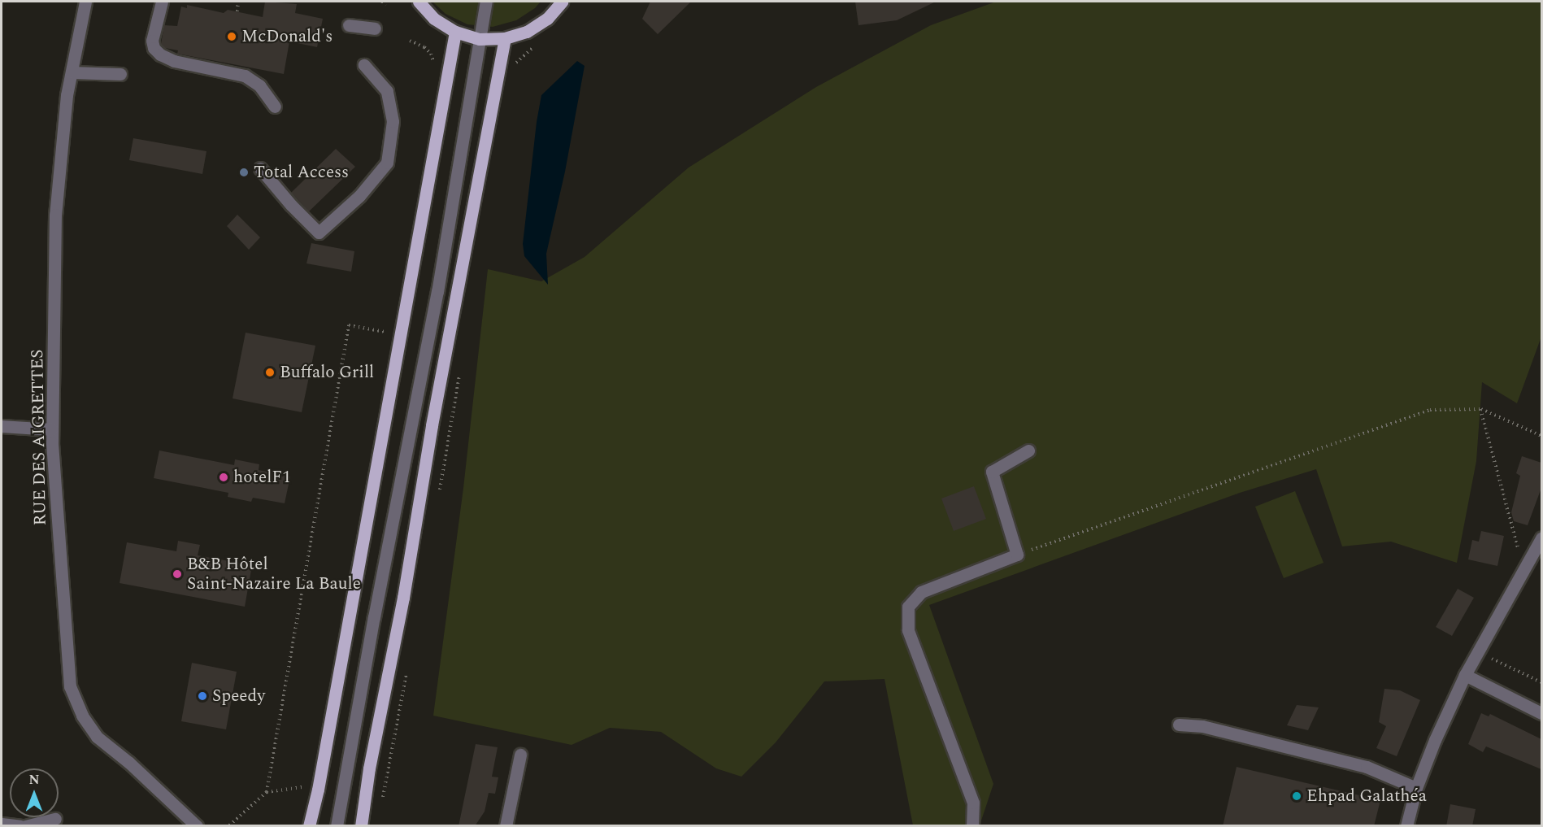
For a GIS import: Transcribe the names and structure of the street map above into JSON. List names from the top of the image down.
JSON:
{
  "streets": {
    "street": ["RUE DES AIGRETTES"]
  },
  "places": [
    "McDonald's",
    "Total Access",
    "Buffalo Grill",
    "hotelF1",
    "B&B Hôtel Saint-Nazaire La Baule",
    "Speedy",
    "Ehpad Galathéa"
  ],
  "north": "top"
}
